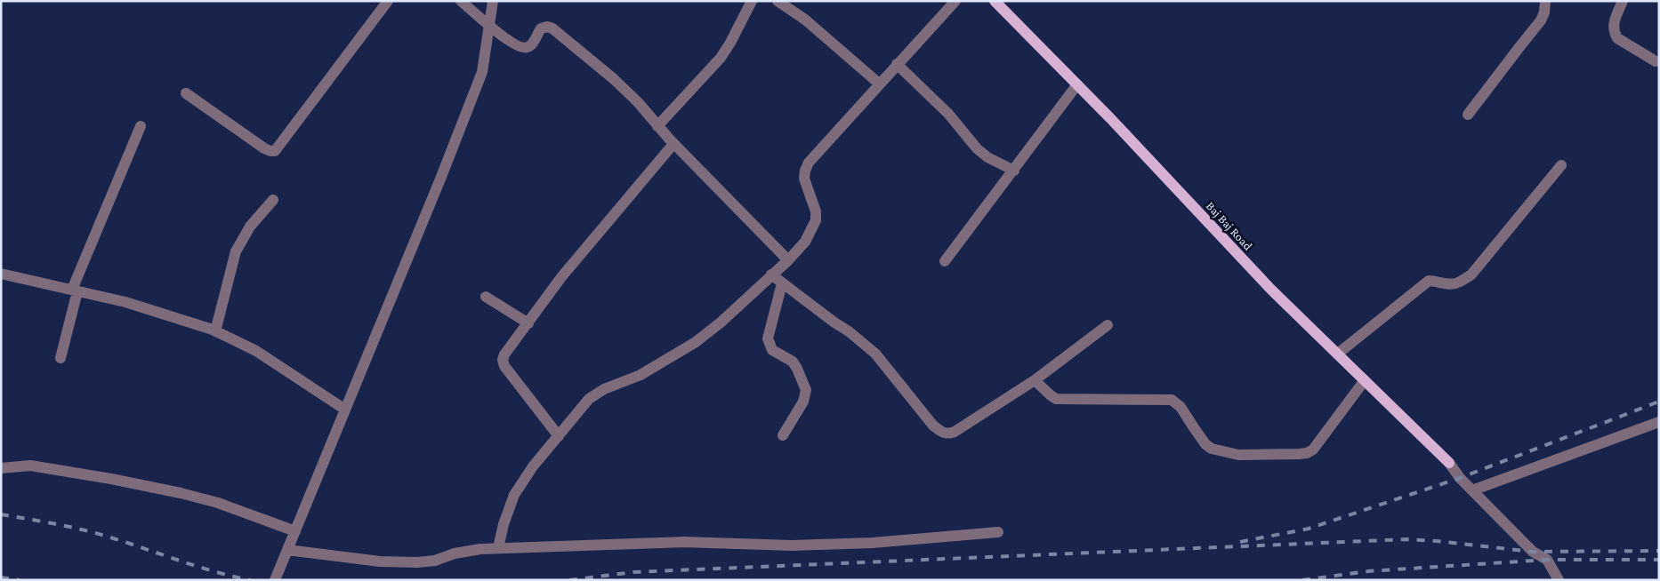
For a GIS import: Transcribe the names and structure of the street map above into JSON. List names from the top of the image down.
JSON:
{
  "streets": {
    "main road": ["Baj Baj Road"]
  }
}
